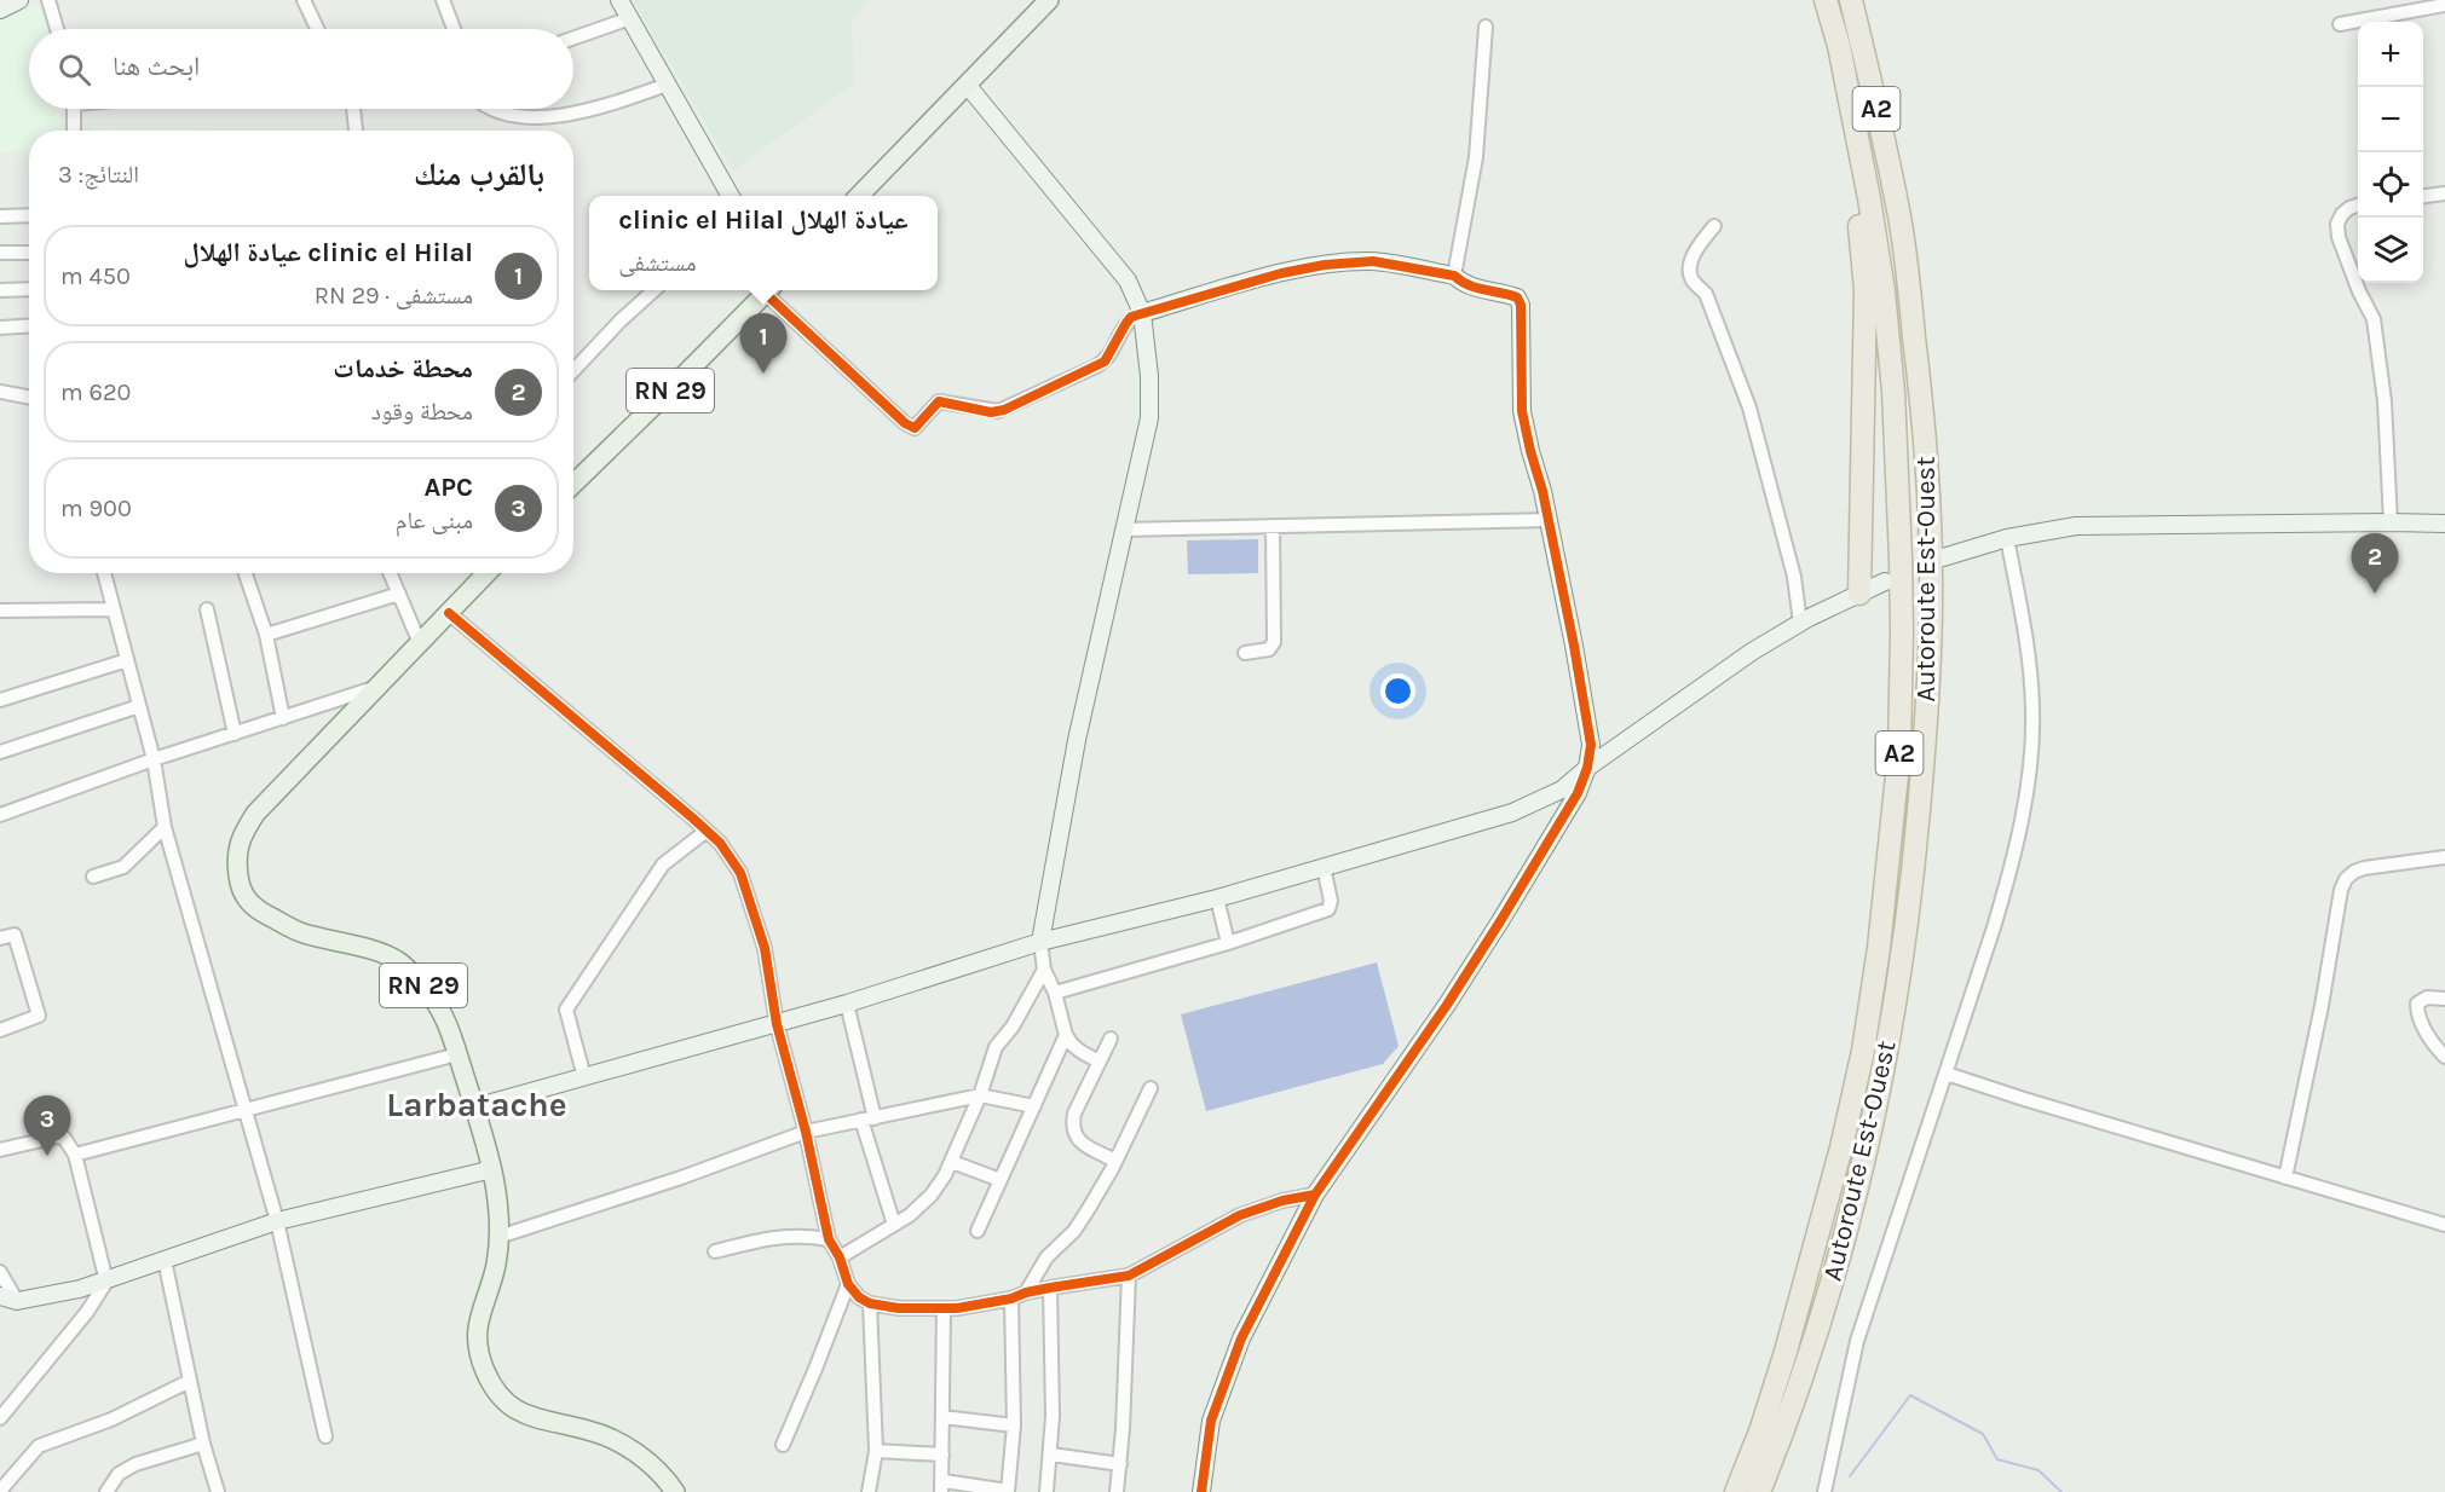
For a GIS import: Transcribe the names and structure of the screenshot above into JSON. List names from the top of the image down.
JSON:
{
  "streets": {
    "highway": ["A2", "Autoroute Est-Ouest"],
    "main road": ["RN 29"]
  },
  "districts": ["Larbatache"],
  "page": {
    "map_buttons": ["+", "−"],
    "search": "ابحث هنا",
    "heading": ["بالقرب منك", "النتائج: 3"],
    "popup": ["clinic el Hilal عيادة الهلال", "مستشفى"],
    "list": [
      {
        "mark": "1",
        "name": "clinic el Hilal عيادة الهلال",
        "note": "مستشفى · RN 29",
        "value": "450 m"
      },
      {
        "mark": "2",
        "name": "محطة خدمات",
        "note": "محطة وقود",
        "value": "620 m"
      },
      {
        "mark": "3",
        "name": "APC",
        "note": "مبنى عام",
        "value": "900 m"
      }
    ],
    "pins": ["1", "2", "3"]
  }
}
